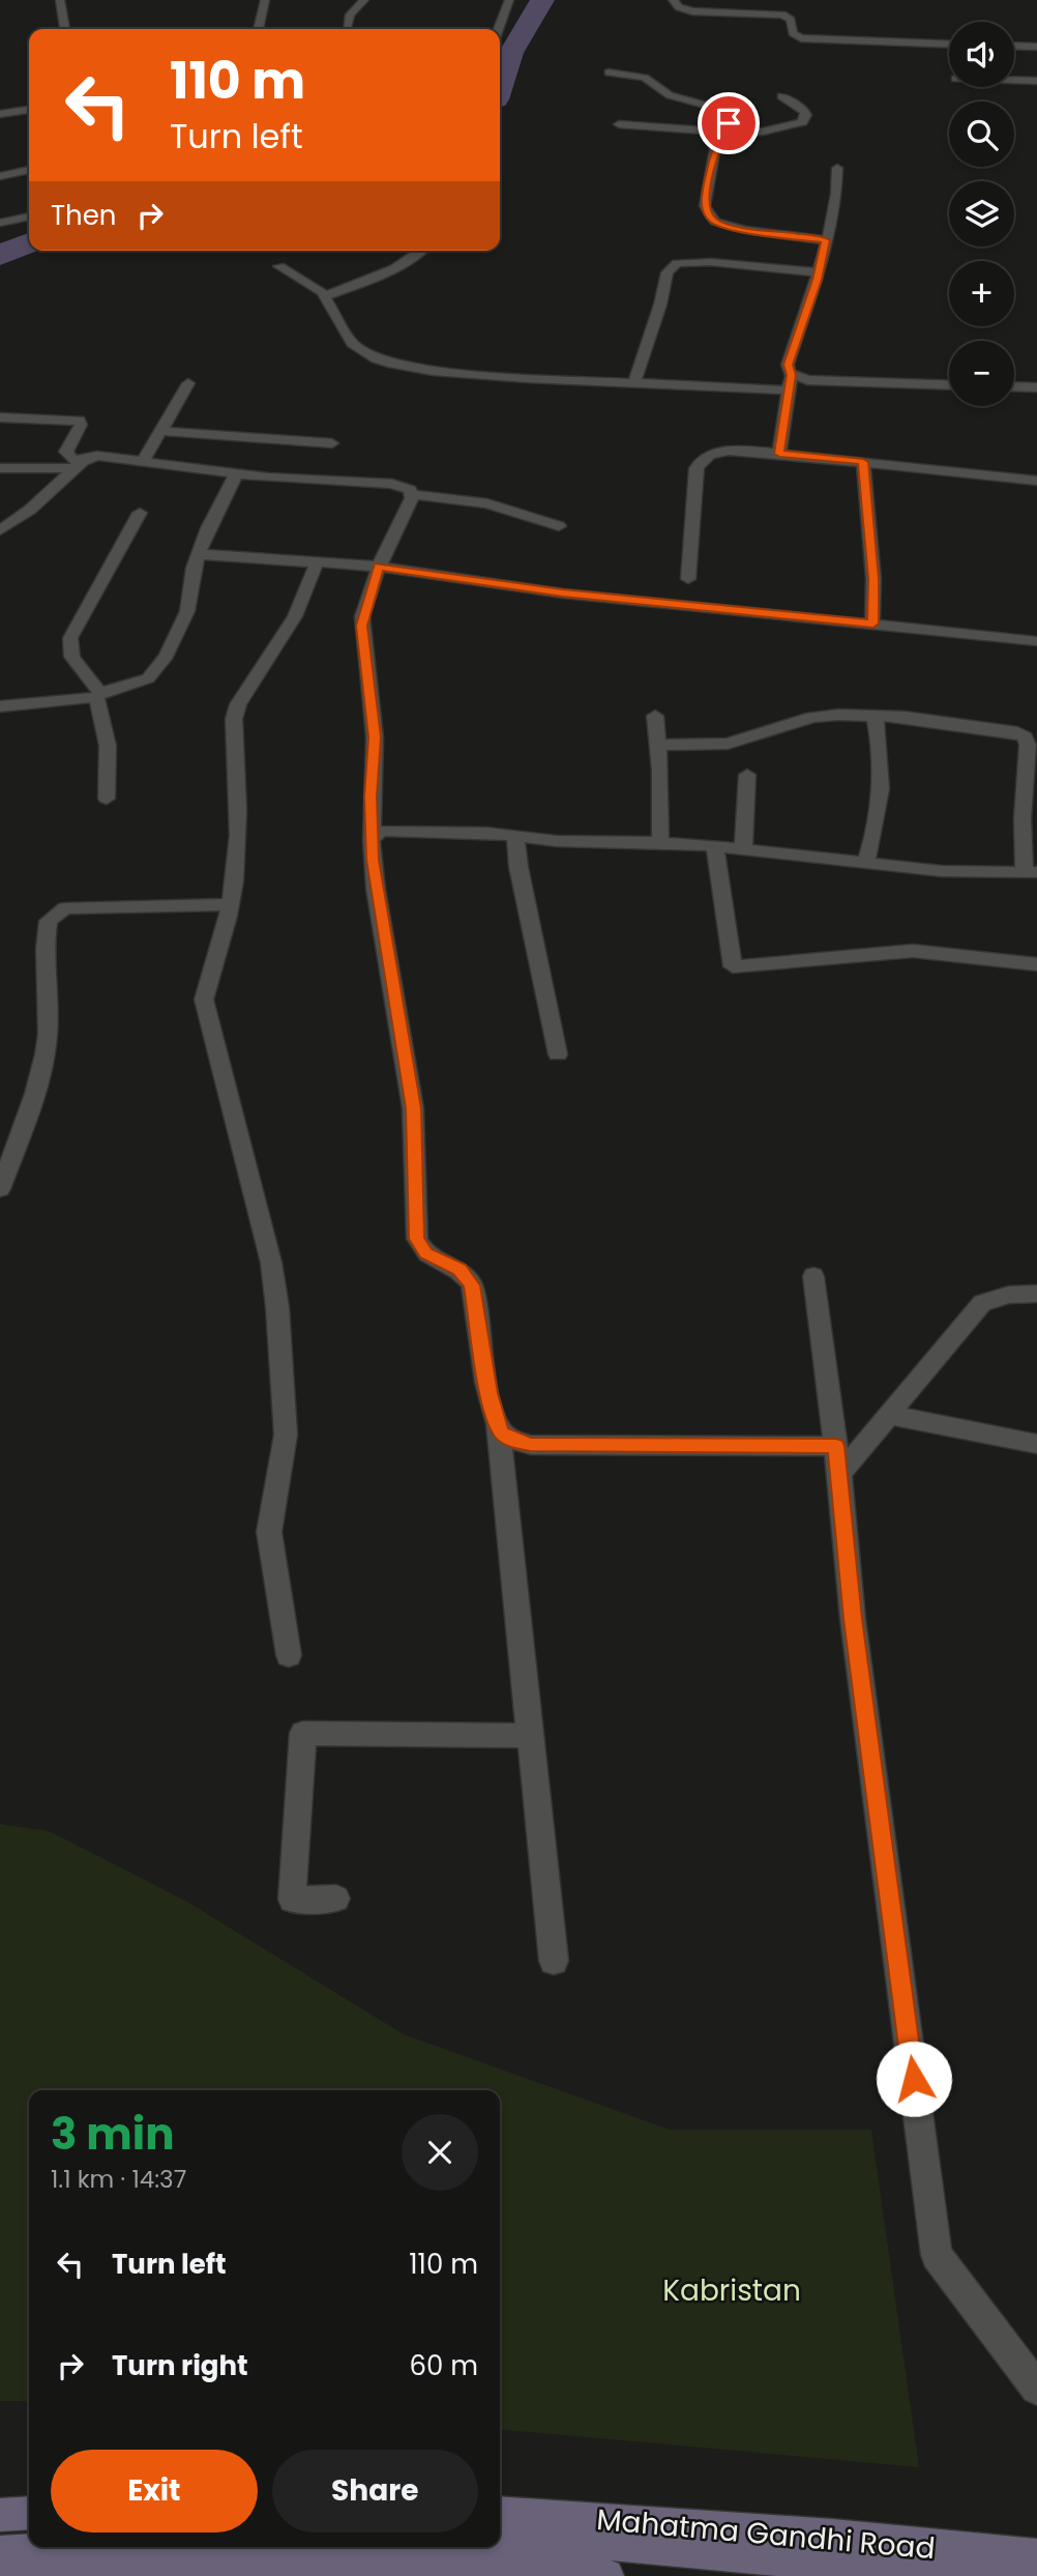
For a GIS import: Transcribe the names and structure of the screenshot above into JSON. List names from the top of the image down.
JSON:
{
  "streets": {
    "main road": ["Mahatma Gandhi Road"]
  },
  "parks": ["Kabristan"],
  "page": {
    "map_buttons": ["+", "−"],
    "turn": ["110 m", "Turn left"],
    "then": "Then",
    "heading": ["3 min", "1.1 km · 14:37"],
    "list": [
      {
        "name": "Turn left",
        "value": "110 m"
      },
      {
        "name": "Turn right",
        "value": "60 m"
      }
    ],
    "buttons": ["Exit", "Share"]
  }
}
